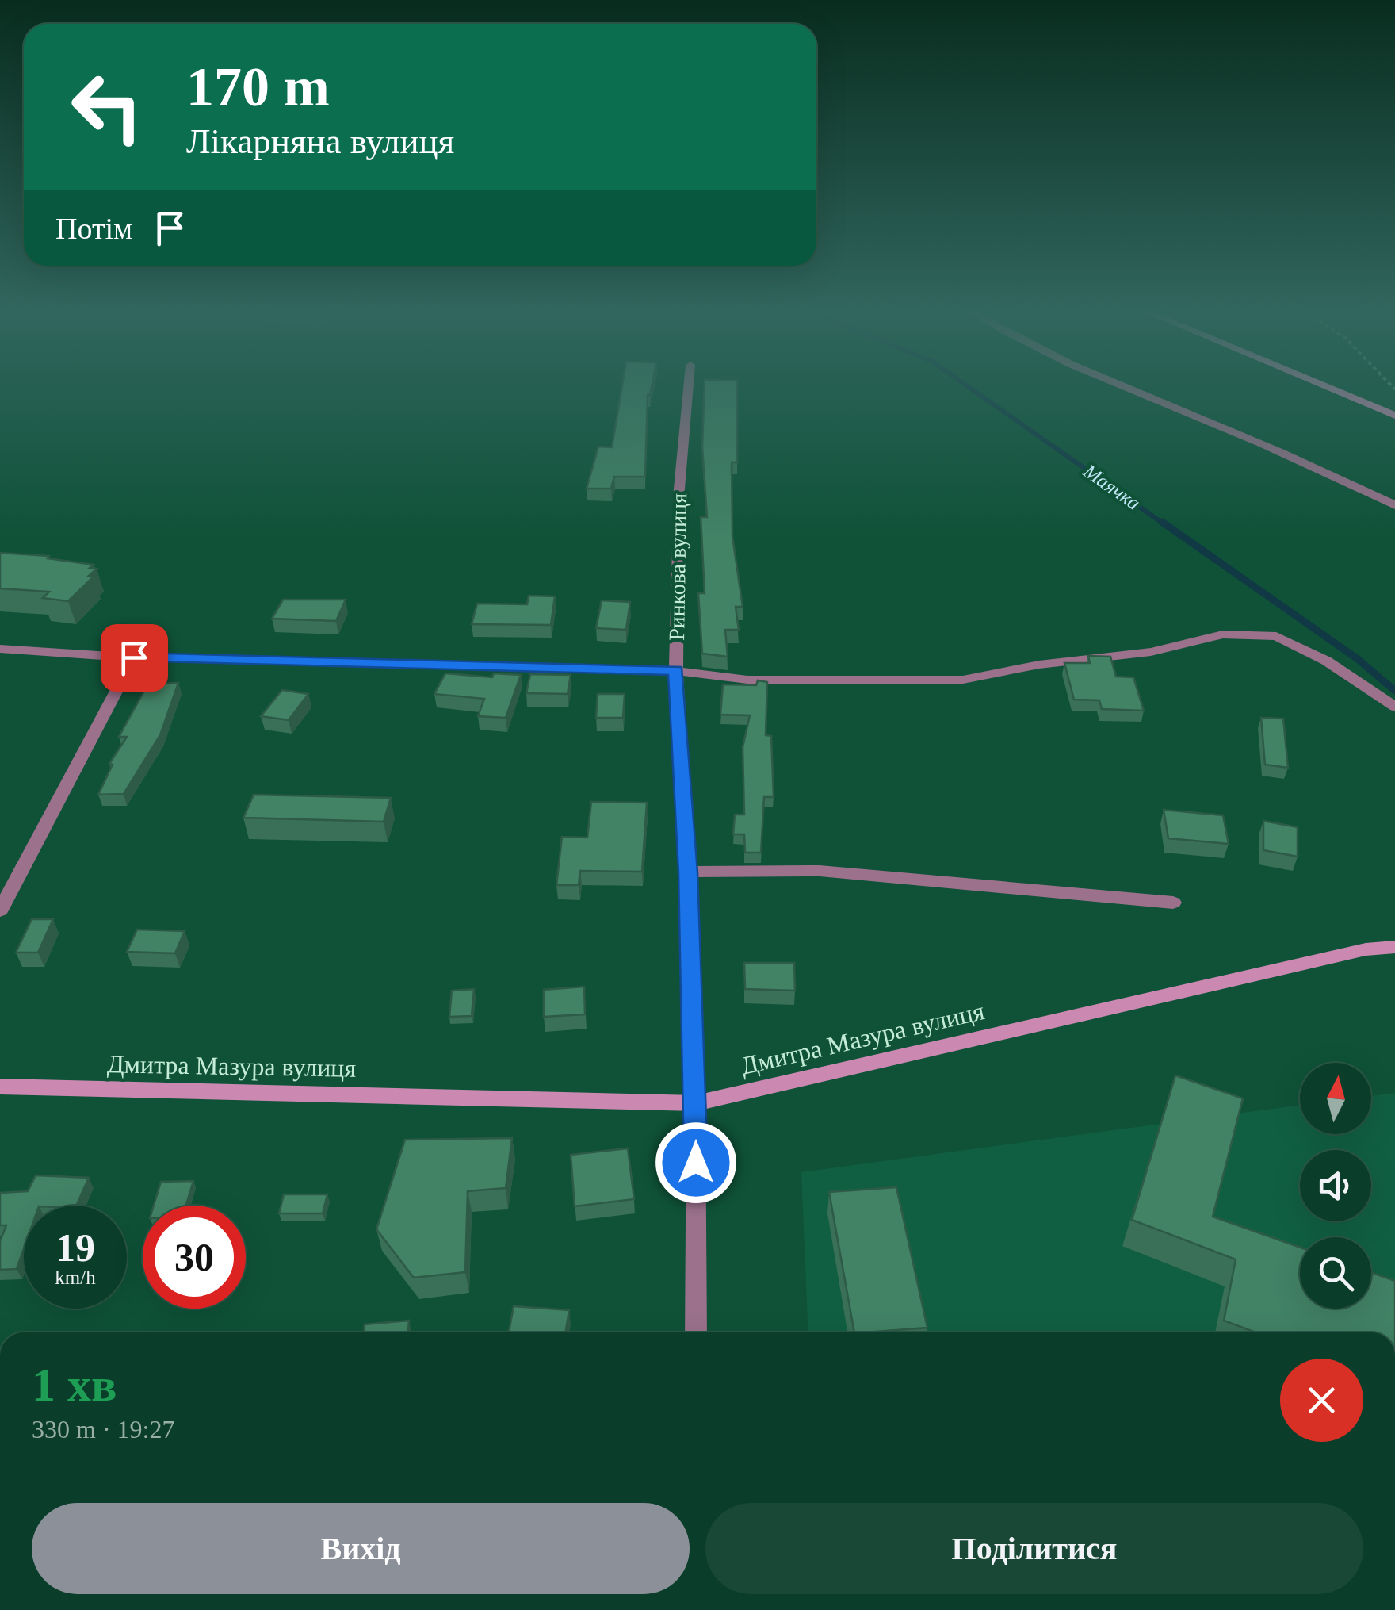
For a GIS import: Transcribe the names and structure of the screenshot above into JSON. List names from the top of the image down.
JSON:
{
  "streets": {
    "street": ["Ринкова вулиця", "Дмитра Мазура вулиця"]
  },
  "crossings": [
    ["Ринкова вулиця", "Дмитра Мазура вулиця"]
  ],
  "water": ["Маячка"],
  "north": "top",
  "page": {
    "turn": ["170 m", "Лікарняна вулиця"],
    "then": "Потім",
    "speed": "19 km/h",
    "limit": "30",
    "heading": ["1 хв", "330 m · 19:27"],
    "buttons": ["Вихід", "Поділитися"]
  }
}
